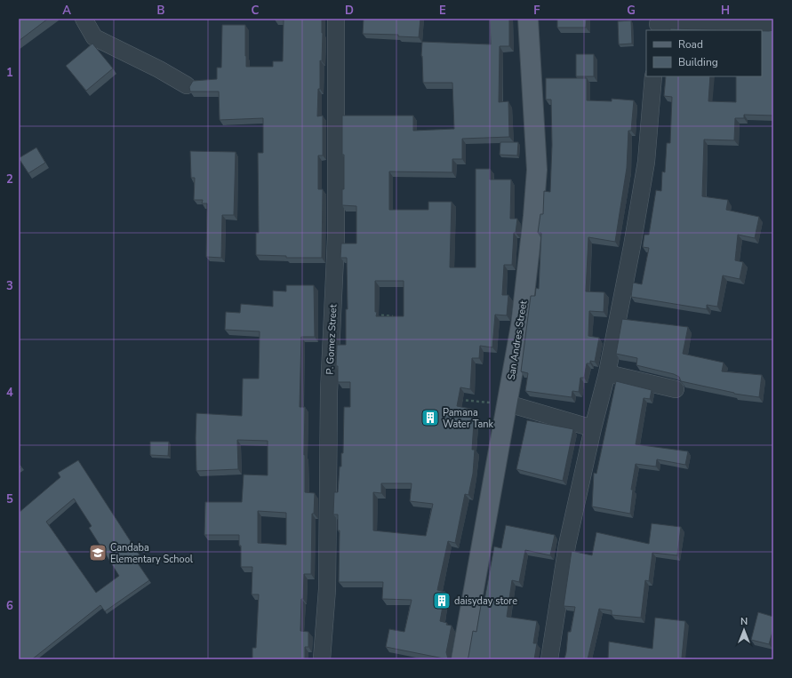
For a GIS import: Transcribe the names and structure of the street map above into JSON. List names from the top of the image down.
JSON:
{
  "streets": {
    "main road": ["San Andres Street"],
    "street": ["P. Gomez Street"]
  },
  "places": {
    "building": ["Pamana Water Tank", "daisyday store"],
    "school or university": ["Candaba Elementary School"]
  },
  "legend": ["Road", "Building"],
  "north": "top",
  "grid": {
    "columns": [
      "A",
      "B",
      "C",
      "D",
      "E",
      "F",
      "G",
      "H"
    ],
    "rows": [
      "1",
      "2",
      "3",
      "4",
      "5",
      "6"
    ]
  }
}
